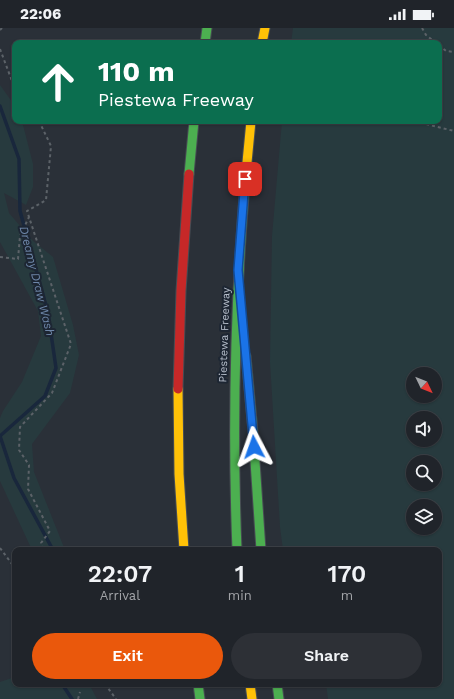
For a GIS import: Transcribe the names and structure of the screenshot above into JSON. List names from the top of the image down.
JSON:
{
  "streets": {
    "highway": ["Piestewa Freeway"]
  },
  "water": ["Dreamy Draw Wash"],
  "north": "bottom right",
  "page": {
    "status": "22:06",
    "turn": ["110 m", "Piestewa Freeway"],
    "eta": [
      "22:07",
      "Arrival",
      "1",
      "min",
      "170",
      "m"
    ],
    "buttons": ["Exit", "Share"]
  }
}
